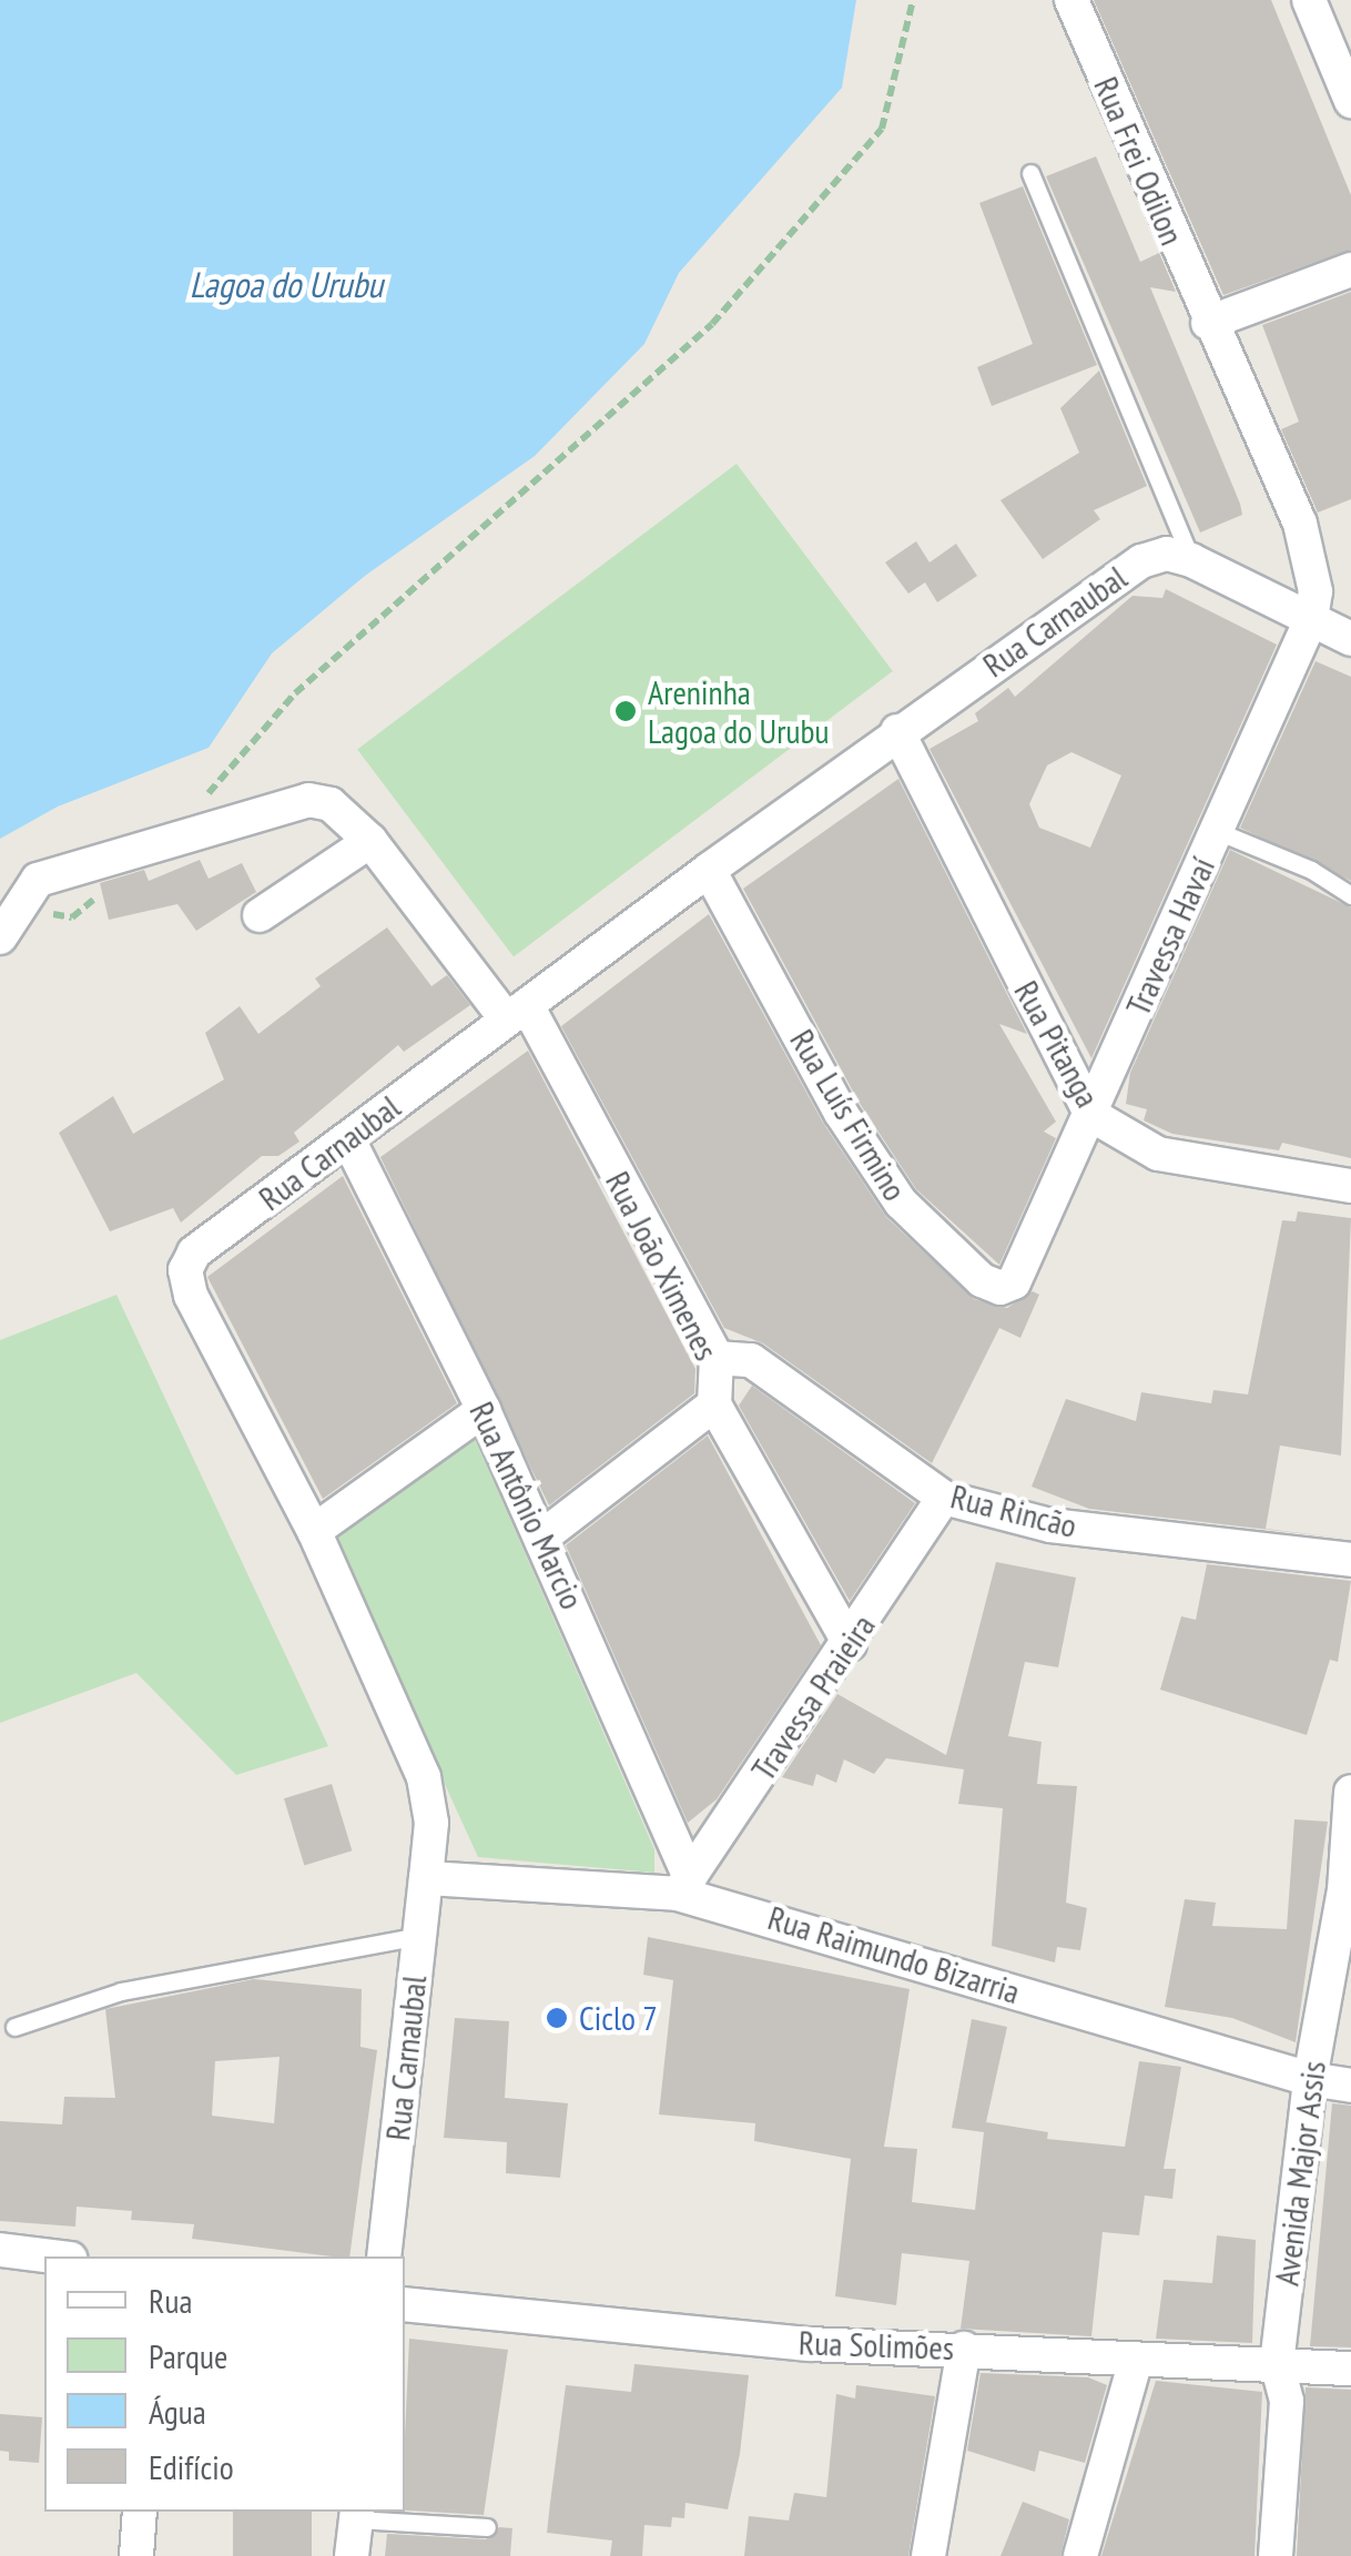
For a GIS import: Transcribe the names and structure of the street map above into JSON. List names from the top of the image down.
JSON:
{
  "streets": {
    "street": [
      "Rua Frei Odilon",
      "Rua Carnaubal",
      "Travessa Havaí",
      "Rua Pitanga",
      "Rua Luís Firmino",
      "Rua João Ximenes",
      "Rua Antônio Marcio",
      "Rua Rincão",
      "Travessa Praieira",
      "Rua Raimundo Bizarria",
      "Avenida Major Assis",
      "Rua Solimões"
    ]
  },
  "crossings": [
    ["Rua Frei Odilon", "Rua Carnaubal"],
    ["Rua Frei Odilon", "Travessa Havaí"],
    ["Rua Carnaubal", "Travessa Havaí"],
    ["Rua Carnaubal", "Rua Pitanga"],
    ["Rua Carnaubal", "Rua Luís Firmino"],
    ["Rua Carnaubal", "Rua João Ximenes"],
    ["Rua Carnaubal", "Rua Antônio Marcio"],
    ["Rua Carnaubal", "Rua Raimundo Bizarria"],
    ["Travessa Havaí", "Rua Pitanga"],
    ["Travessa Havaí", "Rua Luís Firmino"],
    ["Rua João Ximenes", "Rua Rincão"],
    ["Rua João Ximenes", "Travessa Praieira"],
    ["Rua Antônio Marcio", "Travessa Praieira"],
    ["Rua Antônio Marcio", "Rua Raimundo Bizarria"],
    ["Rua Rincão", "Travessa Praieira"],
    ["Travessa Praieira", "Rua Raimundo Bizarria"],
    ["Rua Raimundo Bizarria", "Avenida Major Assis"],
    ["Avenida Major Assis", "Rua Solimões"]
  ],
  "water": ["Lagoa do Urubu"],
  "places": ["Areninha Lagoa do Urubu", "Ciclo 7"],
  "legend": [
    "Rua",
    "Parque",
    "Água",
    "Edifício"
  ]
}
